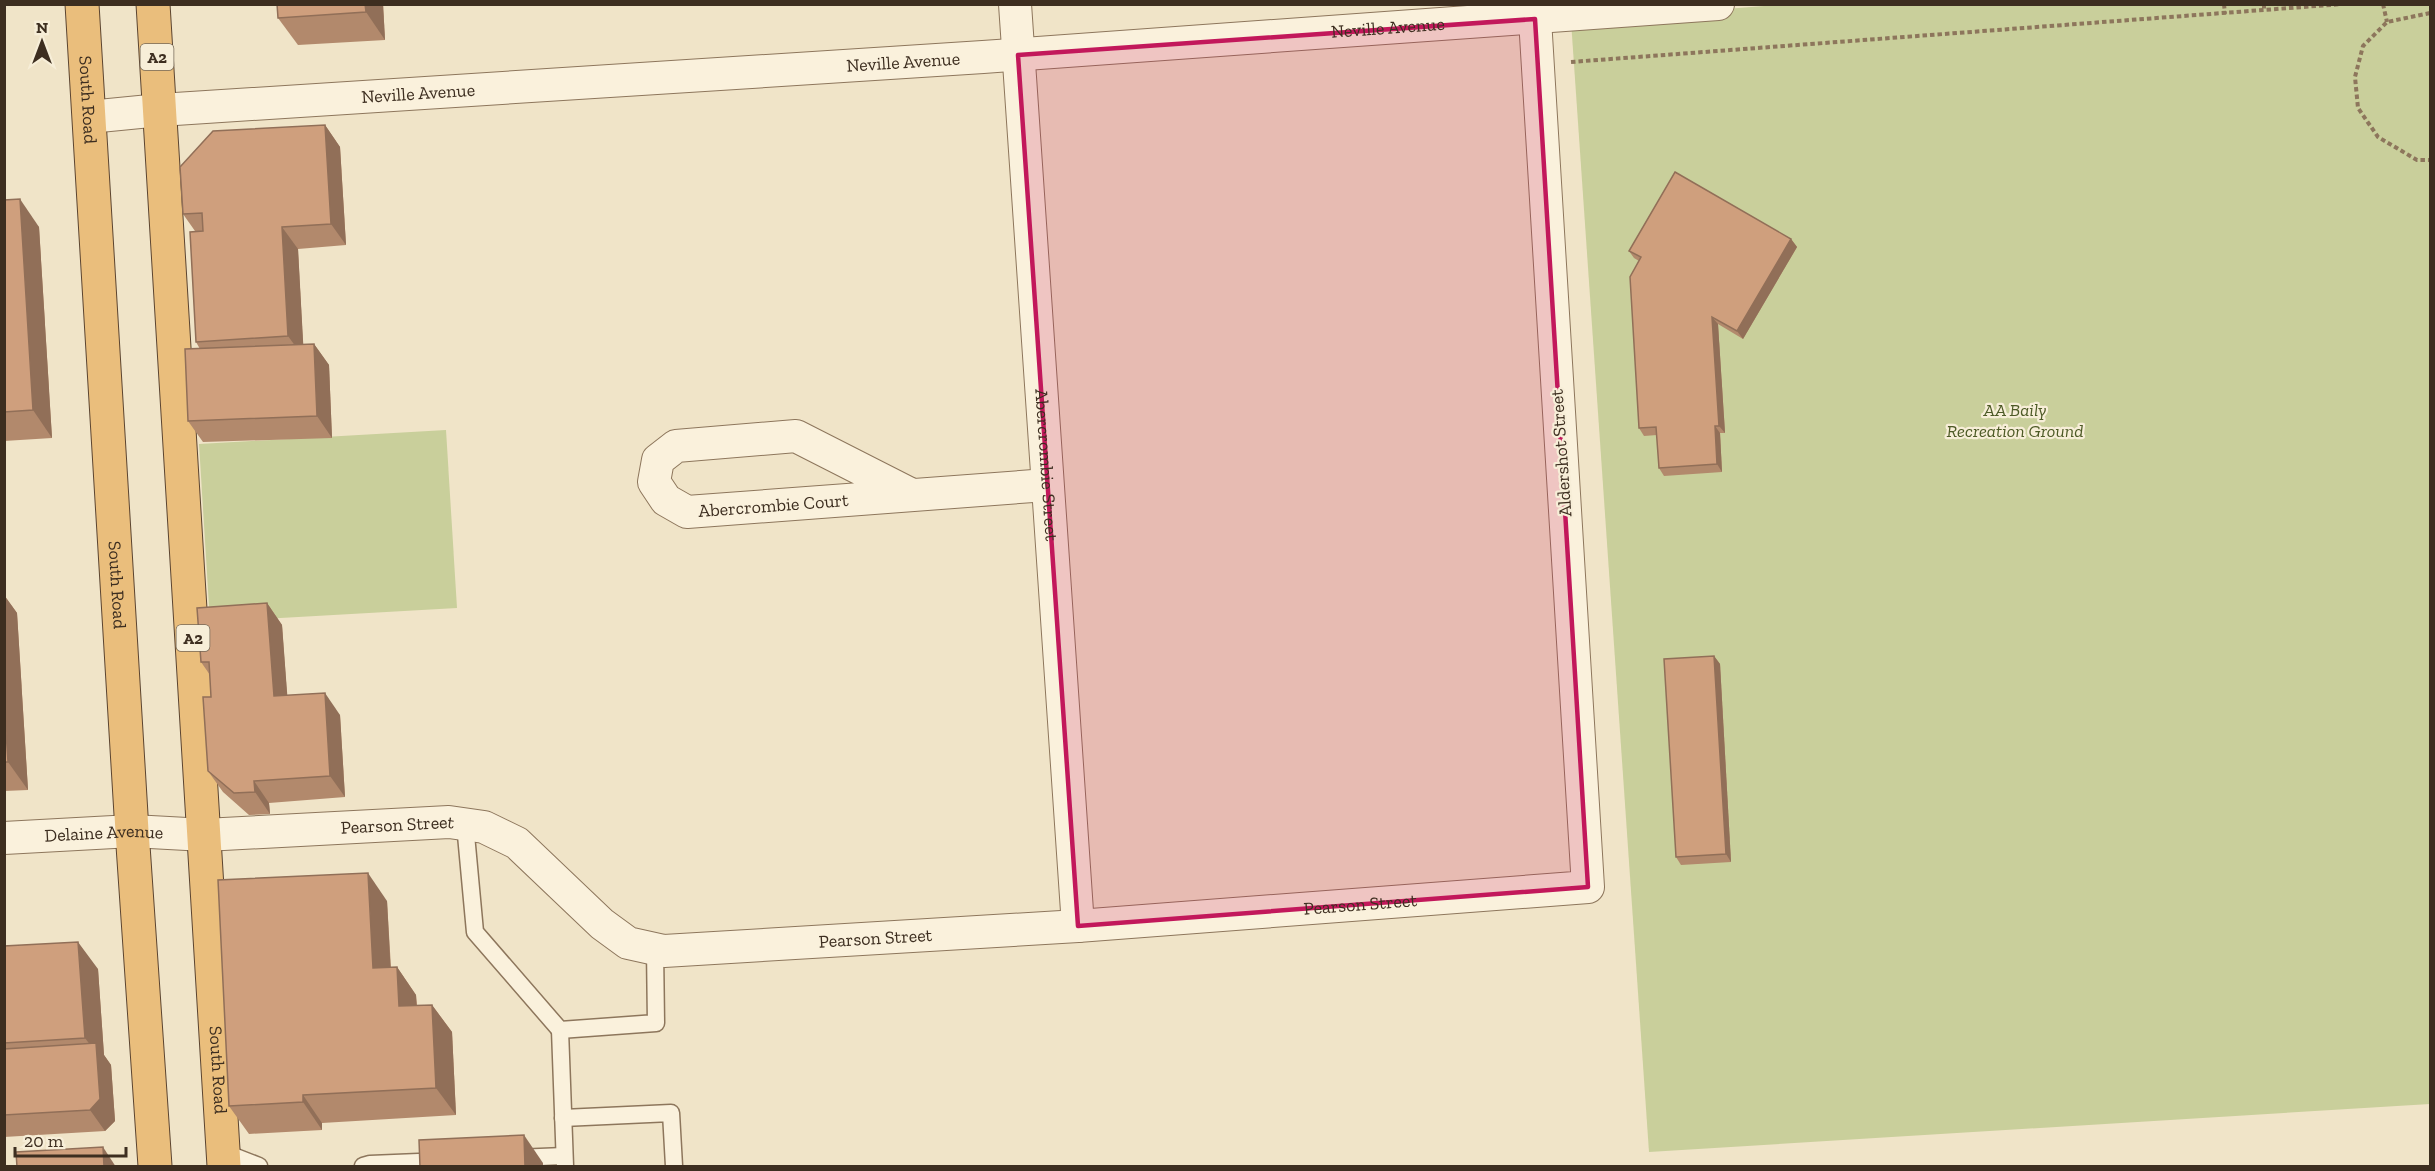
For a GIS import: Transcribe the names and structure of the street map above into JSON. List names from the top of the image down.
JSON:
{
  "streets": {
    "highway": ["A2", "South Road"],
    "street": [
      "Neville Avenue",
      "Aldershot Street",
      "Abercrombie Street",
      "Abercrombie Court",
      "Pearson Street",
      "Delaine Avenue"
    ]
  },
  "crossings": [
    ["Neville Avenue", "South Road"],
    ["Neville Avenue", "Aldershot Street"],
    ["Neville Avenue", "Abercrombie Street"],
    ["South Road", "Pearson Street"],
    ["South Road", "Delaine Avenue"],
    ["Aldershot Street", "Pearson Street"],
    ["Abercrombie Street", "Abercrombie Court"],
    ["Abercrombie Street", "Pearson Street"],
    ["Pearson Street", "Delaine Avenue"]
  ],
  "parks": ["AA Baily Recreation Ground"],
  "scale_bar": "20 m",
  "north": "top"
}
